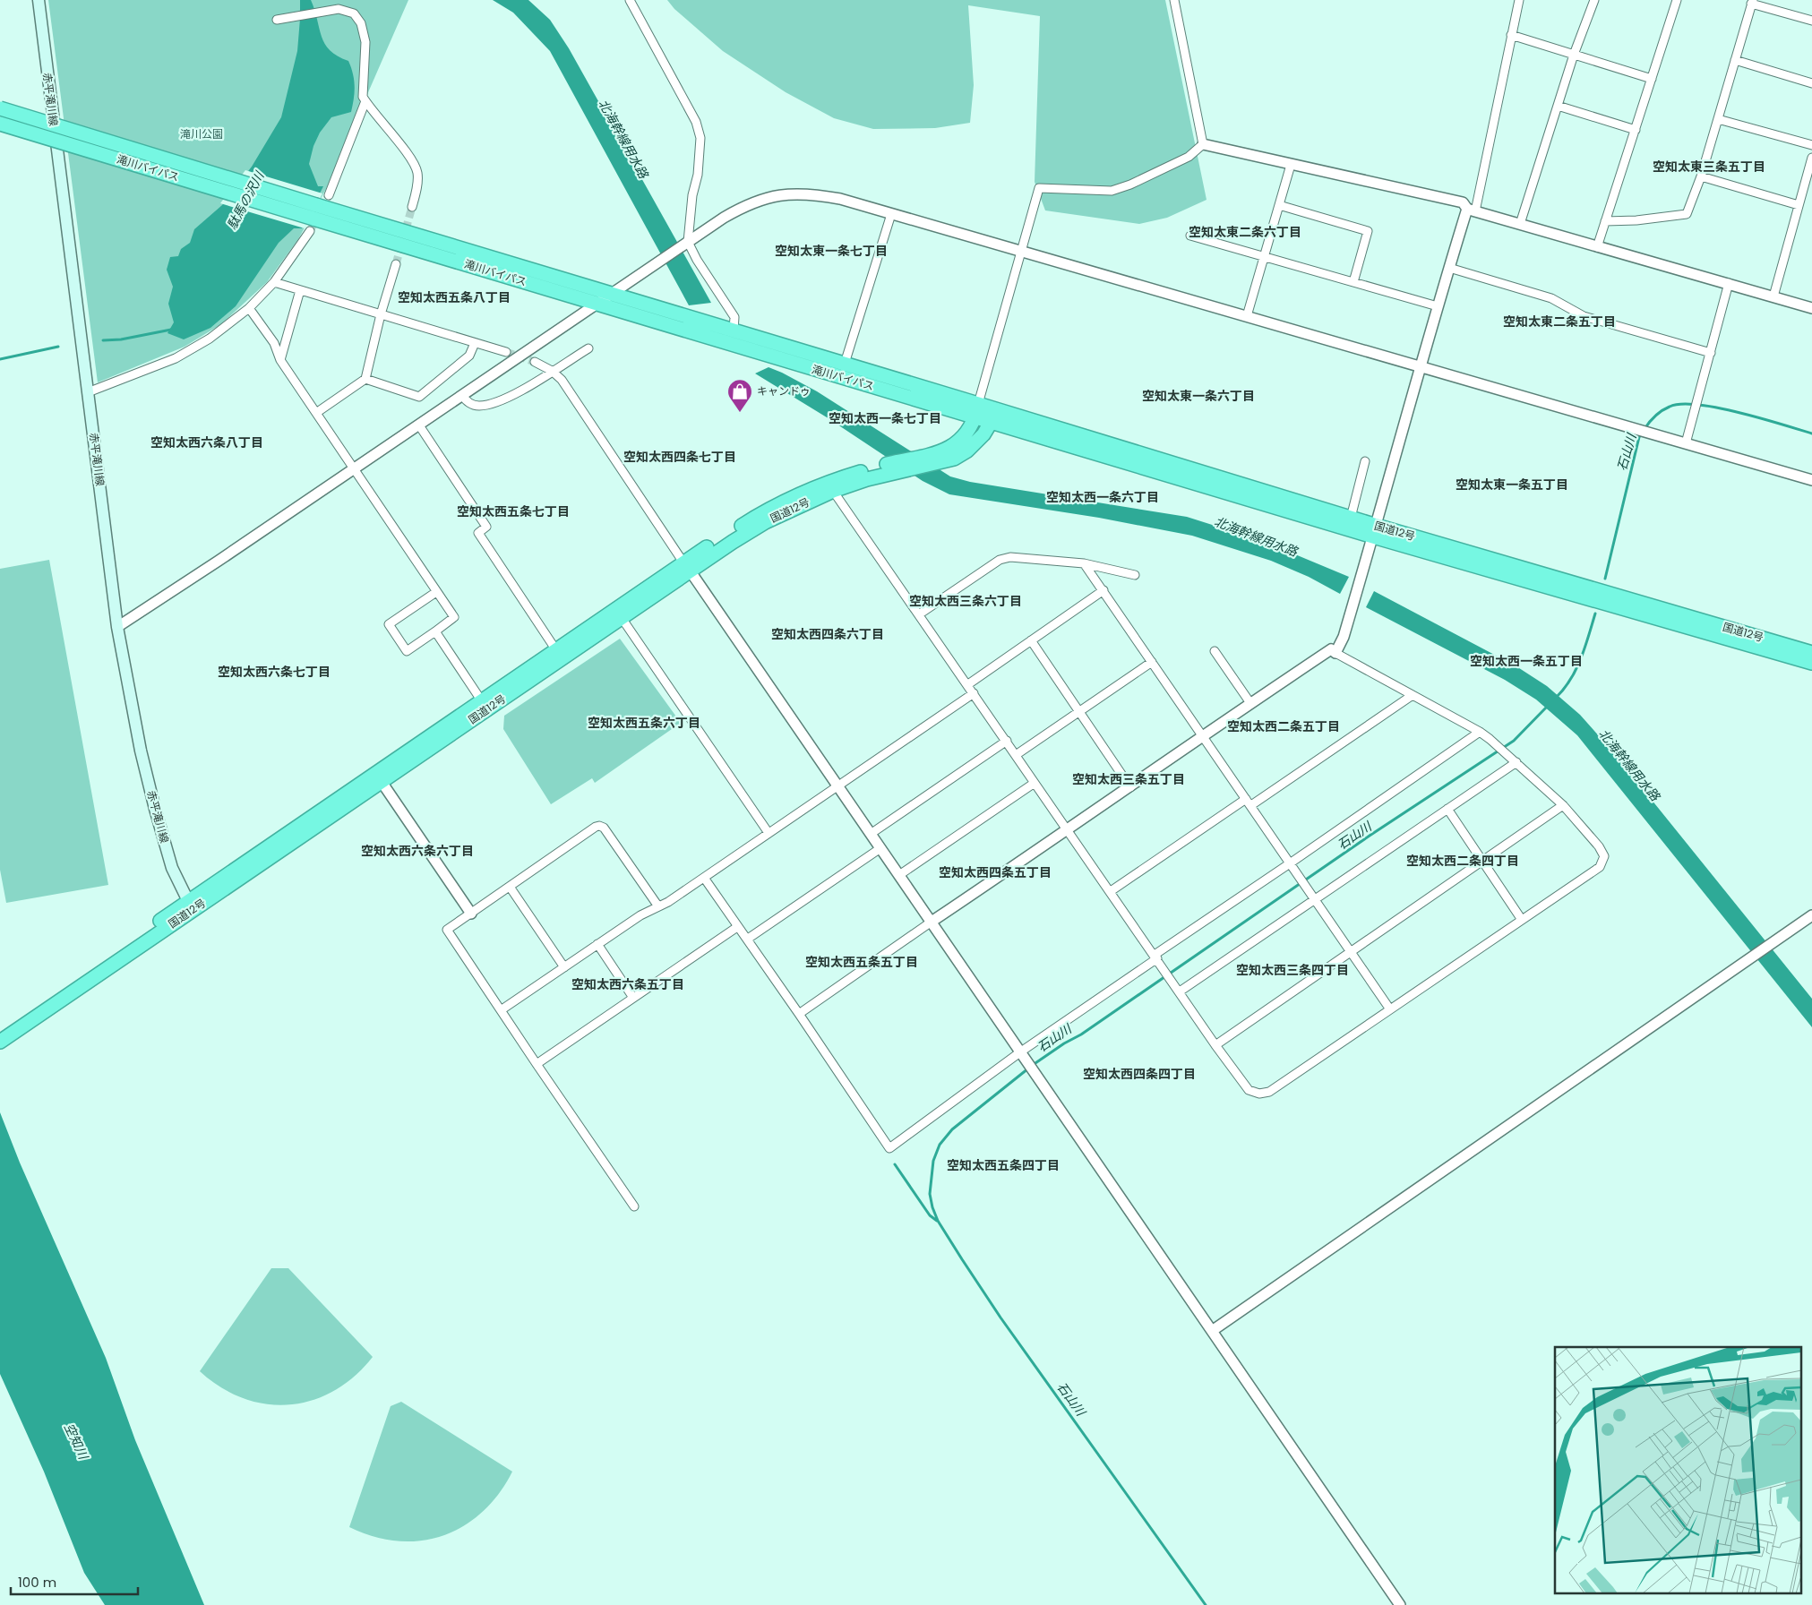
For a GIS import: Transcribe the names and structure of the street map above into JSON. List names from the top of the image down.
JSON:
{
  "streets": {
    "highway": ["滝川バイパス", "国道12号"],
    "main road": ["赤平滝川線"]
  },
  "crossings": [
    ["赤平滝川線", "国道12号"],
    ["滝川バイパス", "国道12号"]
  ],
  "districts": [
    "空知太東三条五丁目",
    "空知太東二条六丁目",
    "空知太東一条七丁目",
    "空知太西五条八丁目",
    "空知太東二条五丁目",
    "空知太東一条六丁目",
    "空知太西一条七丁目",
    "空知太西六条八丁目",
    "空知太西四条七丁目",
    "空知太東一条五丁目",
    "空知太西一条六丁目",
    "空知太西五条七丁目",
    "空知太西三条六丁目",
    "空知太西四条六丁目",
    "空知太西一条五丁目",
    "空知太西六条七丁目",
    "空知太西五条六丁目",
    "空知太西二条五丁目",
    "空知太西三条五丁目",
    "空知太西六条六丁目",
    "空知太西二条四丁目",
    "空知太西四条五丁目",
    "空知太西五条五丁目",
    "空知太西三条四丁目",
    "空知太西六条五丁目",
    "空知太西四条四丁目",
    "空知太西五条四丁目"
  ],
  "water": [
    "北海幹線用水路",
    "駄馬の沢川",
    "石山川",
    "空知川"
  ],
  "parks": ["滝川公園"],
  "places": {
    "shop": ["キャンドゥ"]
  },
  "scale_bar": "100 m"
}
